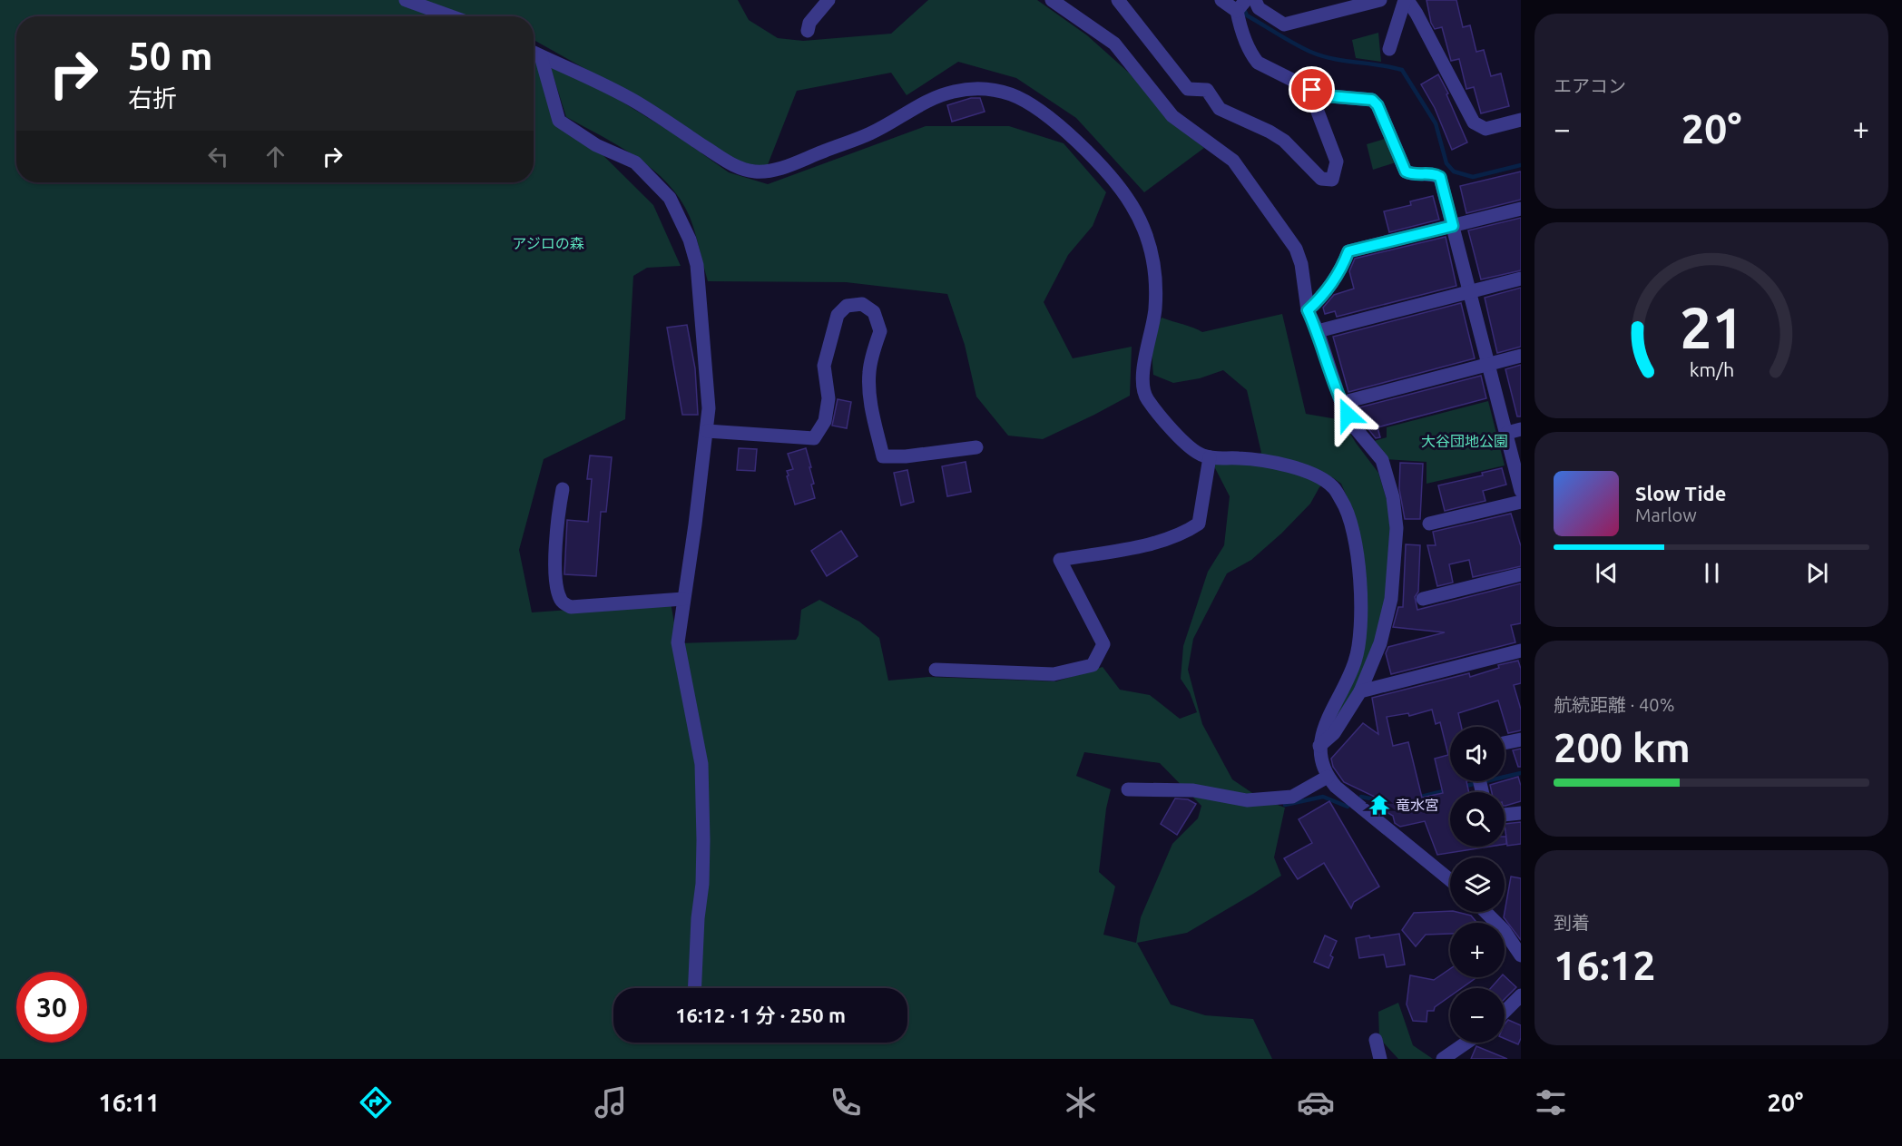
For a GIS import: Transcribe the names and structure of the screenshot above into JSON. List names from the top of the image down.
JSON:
{
  "parks": ["アジロの森", "大谷団地公園"],
  "places": {
    "temple": ["竜水宮"]
  },
  "page": {
    "tile": [
      "エアコン",
      ["航続距離 · 40%", "200 km"],
      ["到着", "16:12"]
    ],
    "turn": ["50 m", "右折"],
    "heat": ["−", "20°", "+"],
    "song": ["Slow Tide", "Marlow"],
    "map_buttons": ["+", "−"],
    "limit": "30",
    "trip": "16:12 · 1 分 · 250 m",
    "tabs": ["16:11", "20°"],
    "gauge": ["21", "km/h"]
  }
}
